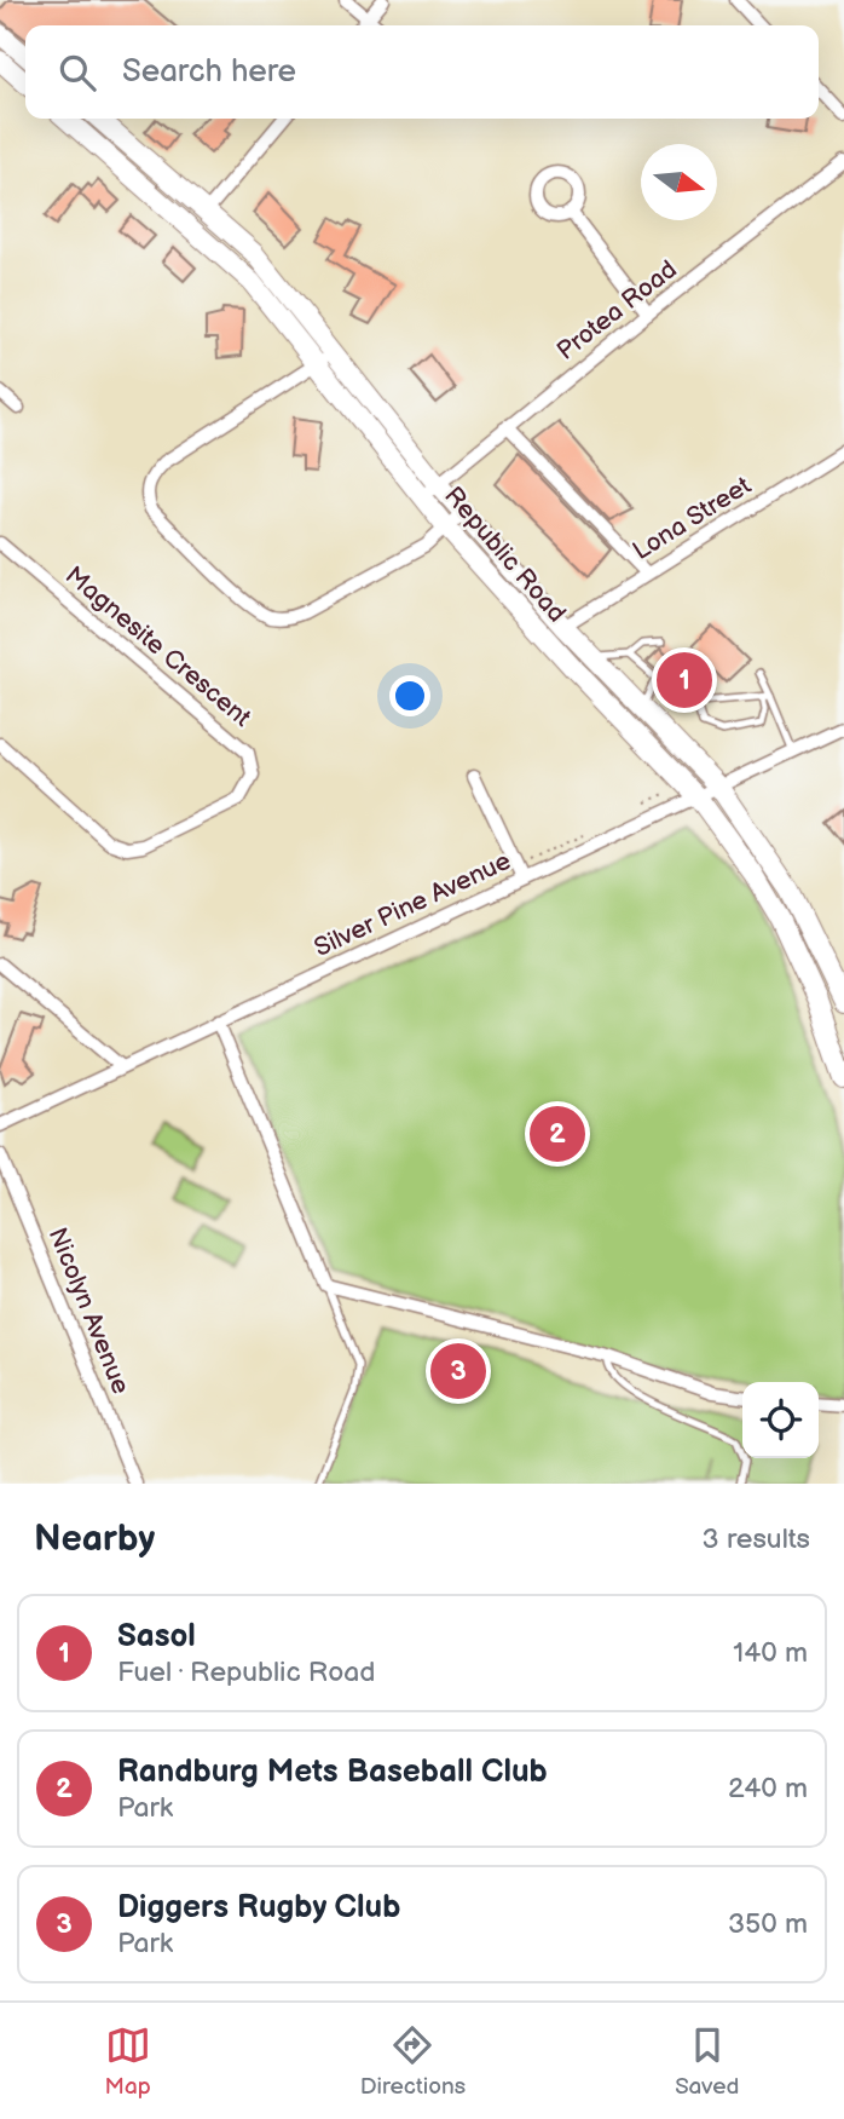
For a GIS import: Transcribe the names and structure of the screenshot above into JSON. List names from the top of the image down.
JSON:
{
  "streets": {
    "main road": ["Republic Road"],
    "street": [
      "Protea Road",
      "Lona Street",
      "Magnesite Crescent",
      "Silver Pine Avenue",
      "Nicolyn Avenue"
    ]
  },
  "crossings": [
    ["Protea Road", "Republic Road"],
    ["Lona Street", "Republic Road"],
    ["Republic Road", "Silver Pine Avenue"]
  ],
  "north": "right",
  "page": {
    "search": "Search here",
    "pins": ["1", "2", "3"],
    "heading": ["Nearby", "3 results"],
    "list": [
      {
        "mark": "1",
        "name": "Sasol",
        "note": "Fuel · Republic Road",
        "value": "140 m"
      },
      {
        "mark": "2",
        "name": "Randburg Mets Baseball Club",
        "note": "Park",
        "value": "240 m"
      },
      {
        "mark": "3",
        "name": "Diggers Rugby Club",
        "note": "Park",
        "value": "350 m"
      }
    ],
    "nav": ["Map", "Directions", "Saved"]
  }
}
